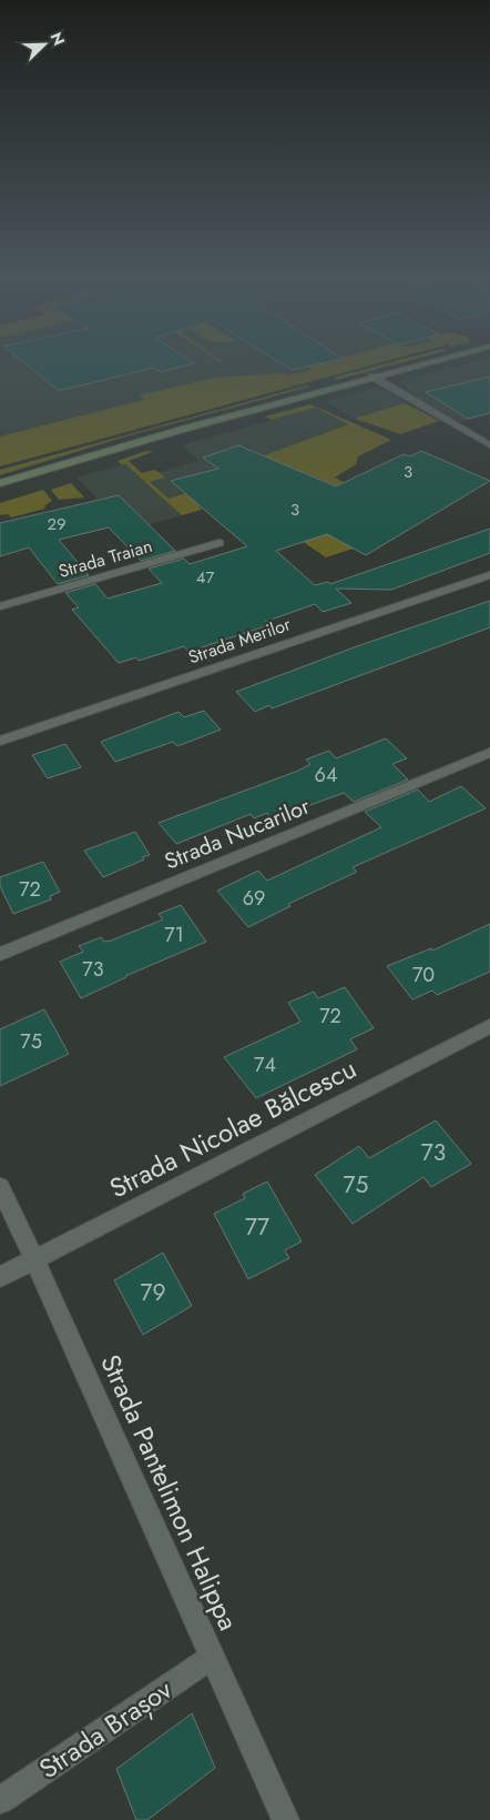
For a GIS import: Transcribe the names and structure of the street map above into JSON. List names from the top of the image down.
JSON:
{
  "streets": {
    "street": [
      "Strada Traian",
      "Strada Merilor",
      "Strada Nucarilor",
      "Strada Nicolae Bălcescu",
      "Strada Pantelimon Halippa",
      "Strada Brașov"
    ]
  },
  "crossings": [
    ["Strada Nicolae Bălcescu", "Strada Pantelimon Halippa"],
    ["Strada Pantelimon Halippa", "Strada Brașov"]
  ],
  "house_numbers": [
    "3",
    "3",
    "29",
    "47",
    "64",
    "72",
    "69",
    "71",
    "73",
    "70",
    "72",
    "75",
    "74",
    "73",
    "75",
    "77",
    "79"
  ],
  "north": "top right"
}
